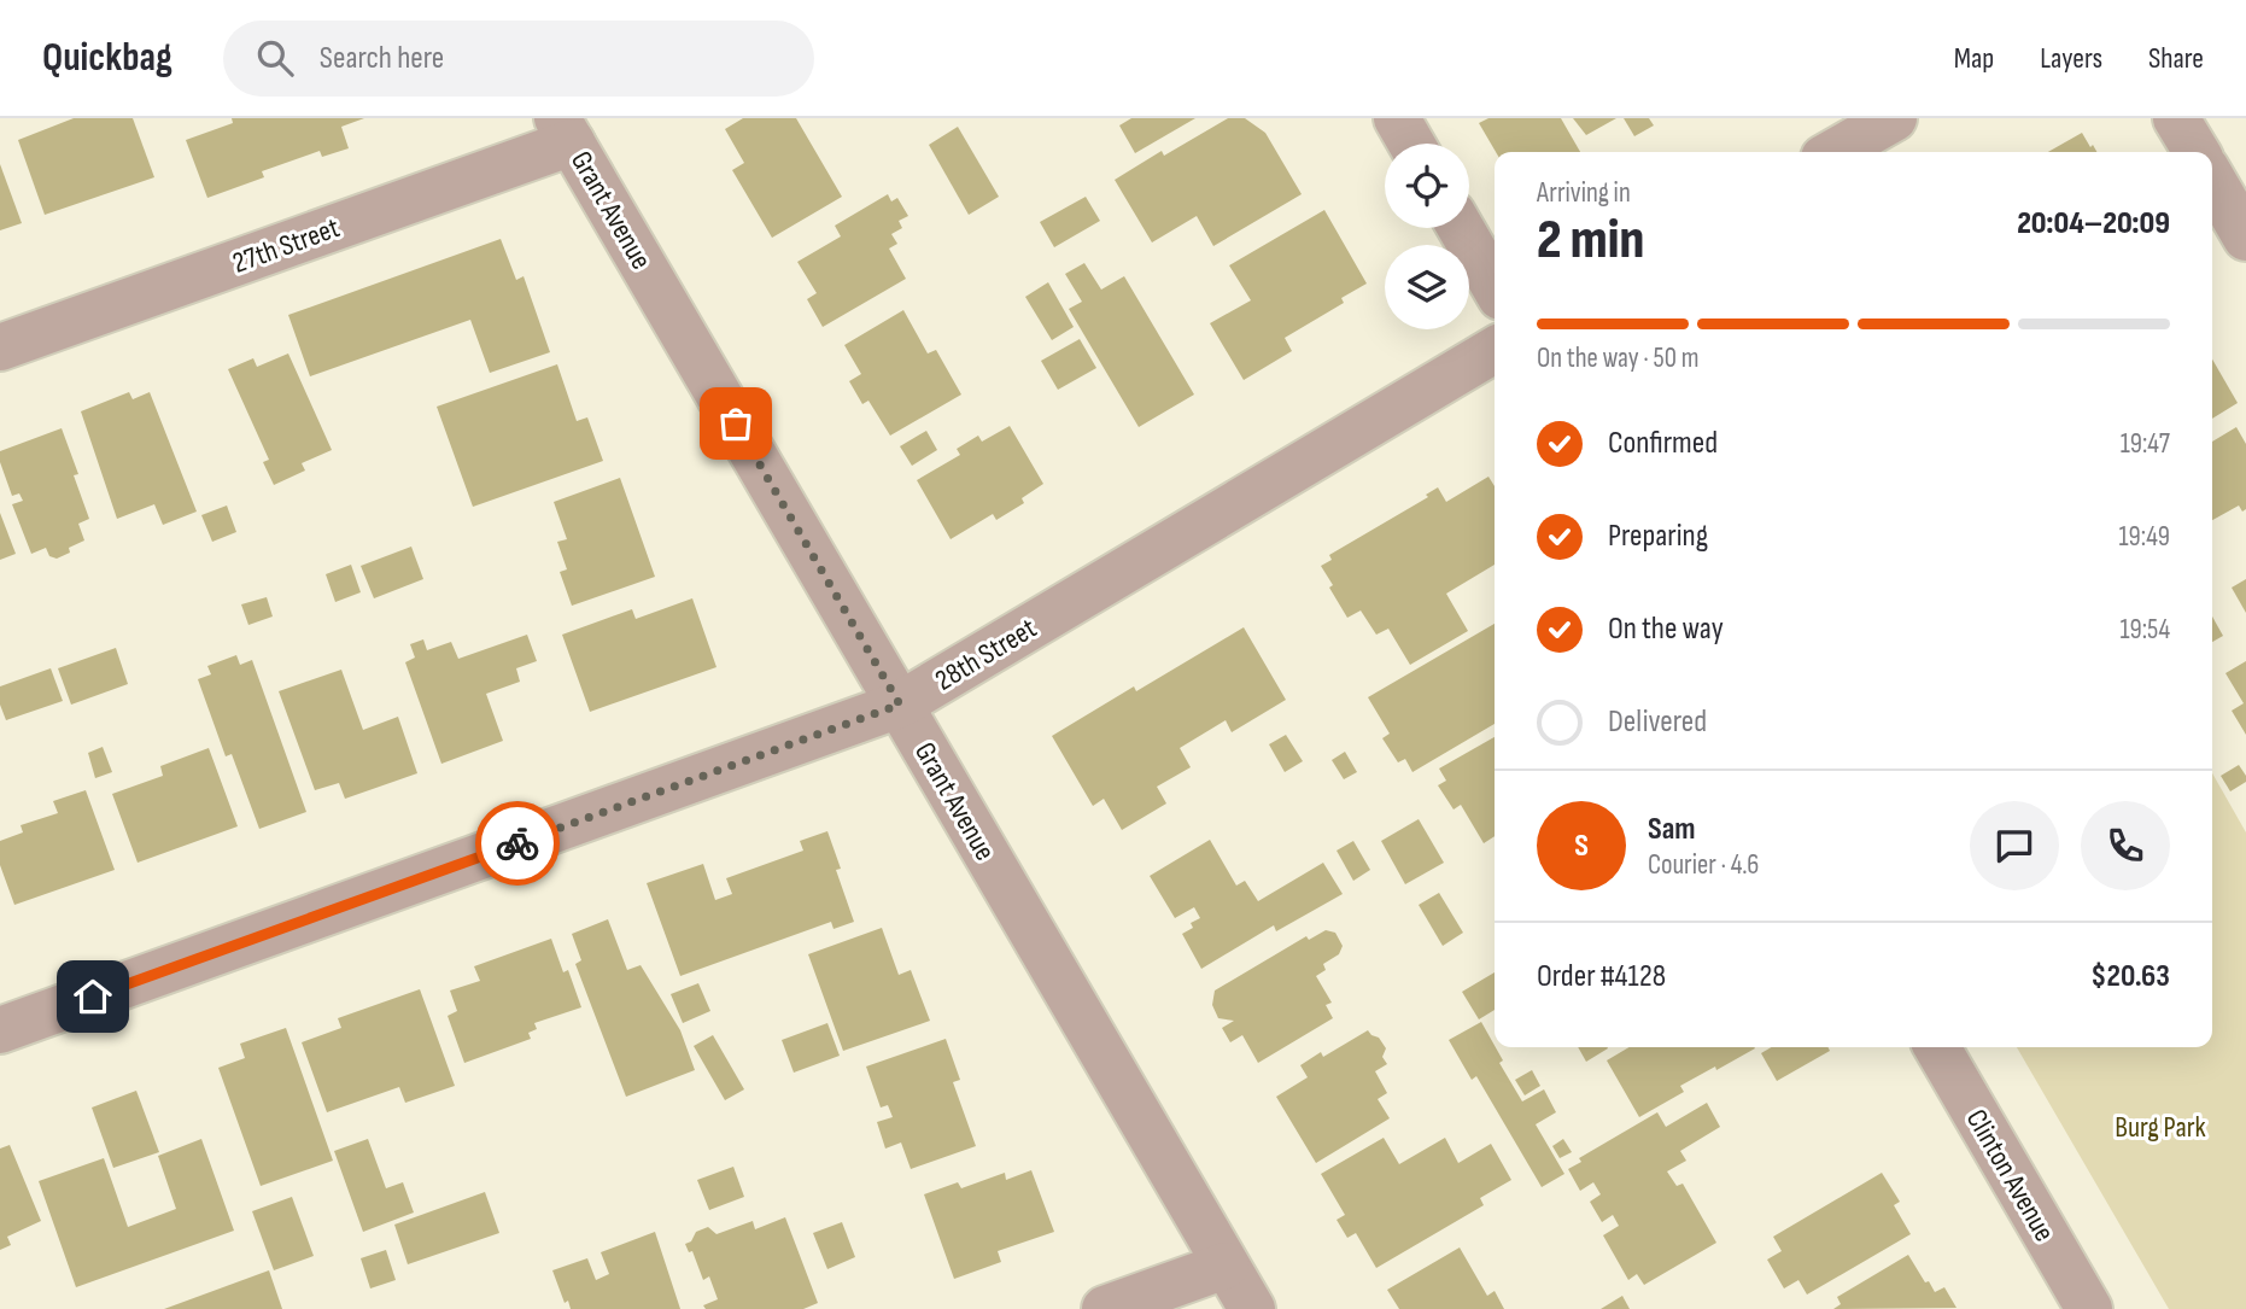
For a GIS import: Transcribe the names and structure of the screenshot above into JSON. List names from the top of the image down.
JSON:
{
  "streets": {
    "street": [
      "Grant Avenue",
      "27th Street",
      "28th Street",
      "Clinton Avenue"
    ]
  },
  "crossings": [
    ["Grant Avenue", "27th Street"],
    ["Grant Avenue", "28th Street"]
  ],
  "parks": ["Burg Park"],
  "page": {
    "header": "Quickbag",
    "search": "Search here",
    "nav": ["Map", "Layers", "Share"],
    "heading": ["2 min", "Arriving in", "20:04–20:09"],
    "panel": [
      "Sam",
      "Courier · 4.6",
      "Order #4128",
      "$20.63"
    ],
    "bar": "On the way · 50 m",
    "list": [
      ["Confirmed", "19:47"],
      ["Preparing", "19:49"],
      ["On the way", "19:54"],
      "Delivered"
    ],
    "round": "S"
  }
}
